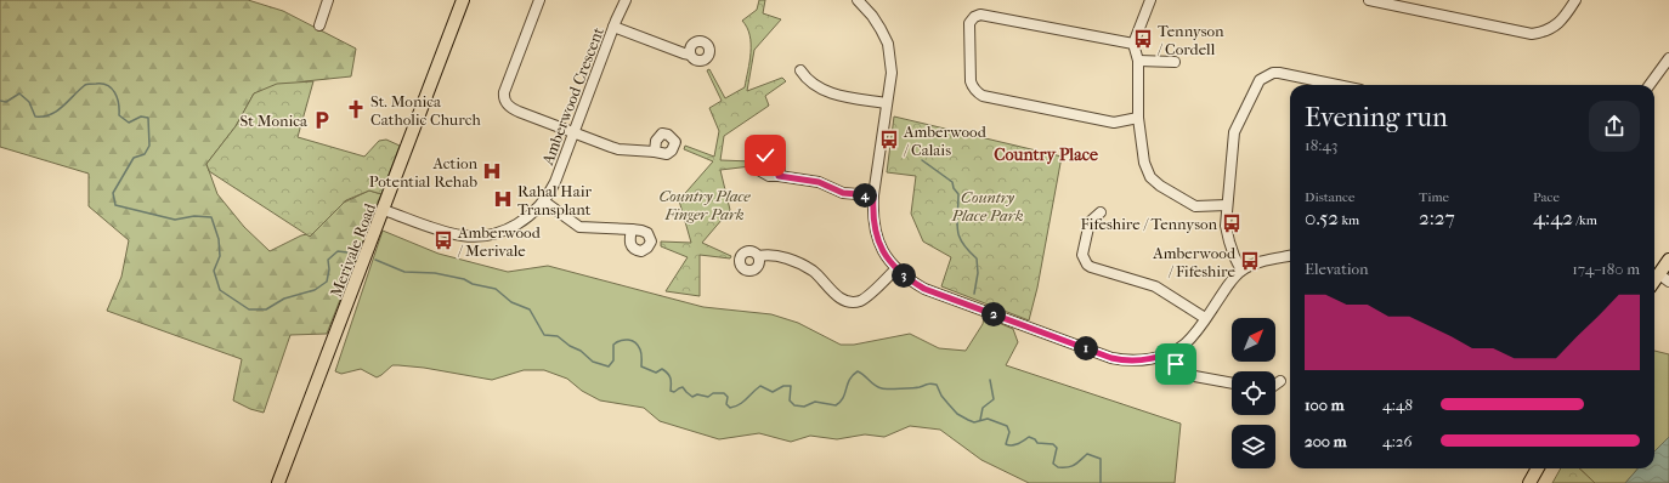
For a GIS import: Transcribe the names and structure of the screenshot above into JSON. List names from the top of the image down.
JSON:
{
  "streets": {
    "main road": ["Merivale Road"],
    "street": ["Amberwood Crescent"]
  },
  "crossings": [
    ["Amberwood Crescent", "Merivale Road"]
  ],
  "districts": ["Country Place"],
  "parks": ["Country Place Finger Park", "Country Place Park"],
  "places": {
    "bus stop": [
      "Tennyson / Cordell",
      "Amberwood / Calais",
      "Fifeshire / Tennyson",
      "Amberwood / Merivale",
      "Amberwood / Fifeshire"
    ],
    "church": ["St. Monica Catholic Church"],
    "parking": ["St Monica"],
    "hospital": ["Action Potential Rehab", "Rahal Hair Transplant"]
  },
  "north": "top right",
  "page": {
    "heading": ["Evening run", "18:43"],
    "stats": [
      ["Distance", "0.52 km"],
      ["Time", "2:27"],
      ["Pace", "4:42 /km"]
    ],
    "pins": [
      "4",
      "3",
      "2",
      "1"
    ],
    "chart": ["Elevation", "174–180 m"],
    "list": [
      {
        "name": "100 m",
        "note": "4:48"
      },
      {
        "name": "200 m",
        "note": "4:26"
      }
    ]
  }
}
